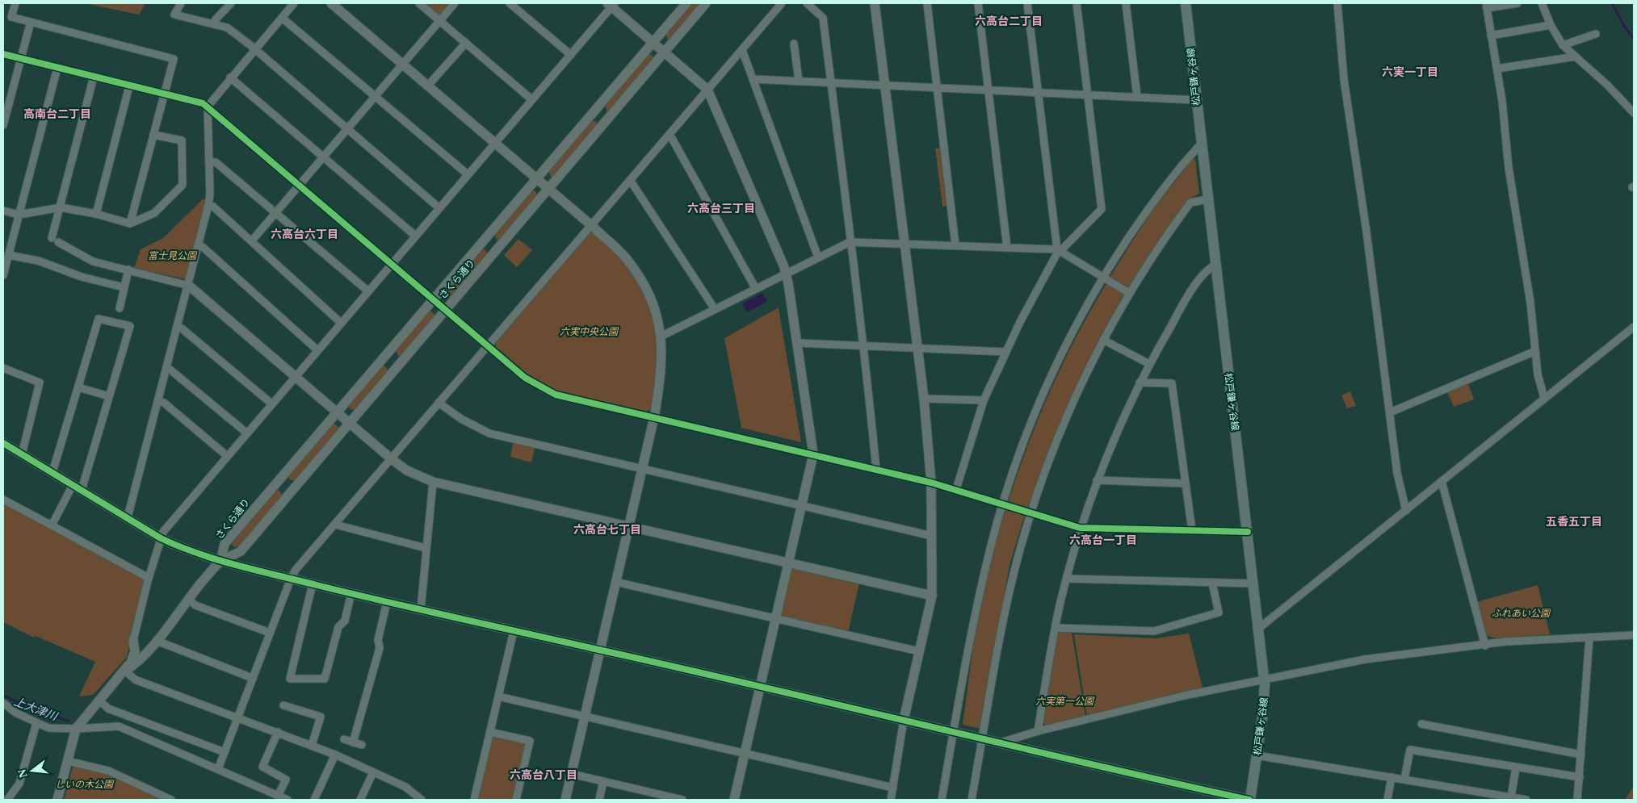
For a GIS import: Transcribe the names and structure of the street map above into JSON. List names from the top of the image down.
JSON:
{
  "streets": {
    "main road": ["松戸鎌ヶ谷線"],
    "street": ["さくら通り"]
  },
  "districts": [
    "六高台二丁目",
    "六実一丁目",
    "高南台二丁目",
    "六高台三丁目",
    "六高台六丁目",
    "五香五丁目",
    "六高台七丁目",
    "六高台一丁目",
    "六高台八丁目"
  ],
  "water": ["上大津川"],
  "parks": [
    "富士見公園",
    "六実中央公園",
    "ふれあい公園",
    "六実第一公園",
    "しいの木公園"
  ],
  "north": "left"
}
